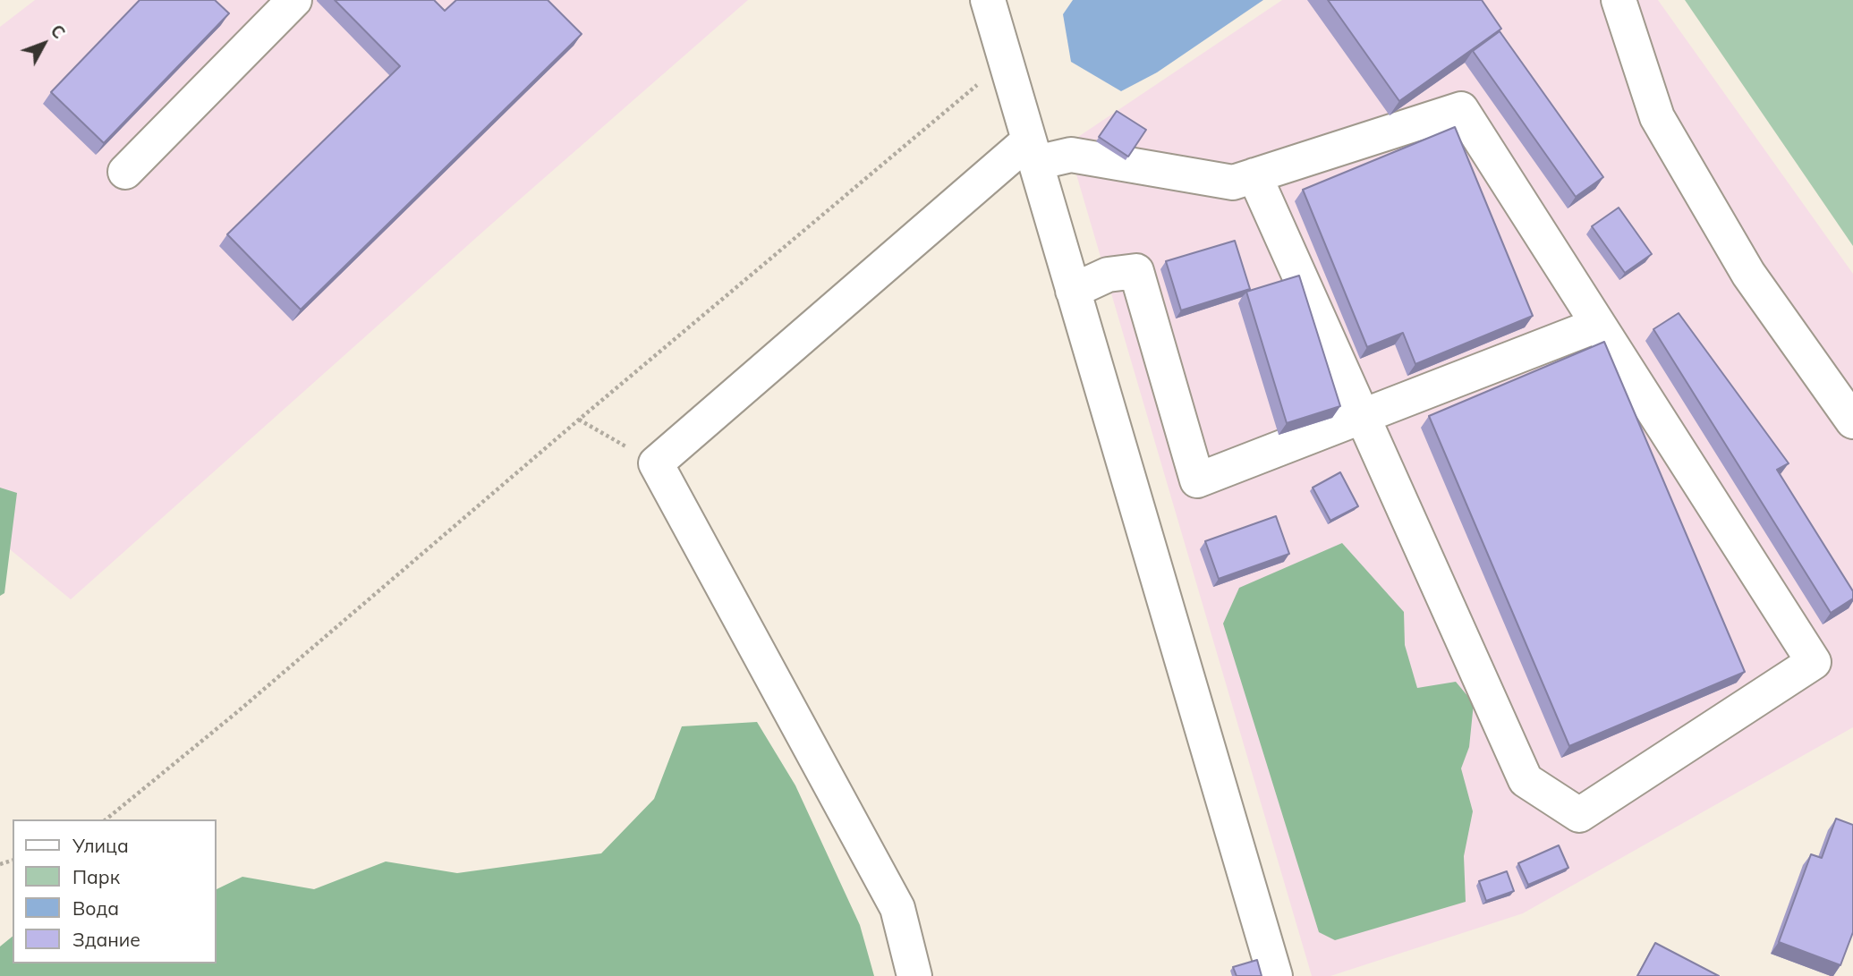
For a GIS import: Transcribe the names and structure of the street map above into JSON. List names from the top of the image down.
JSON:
{
  "legend": [
    "Улица",
    "Парк",
    "Вода",
    "Здание"
  ],
  "north": "top right"
}
